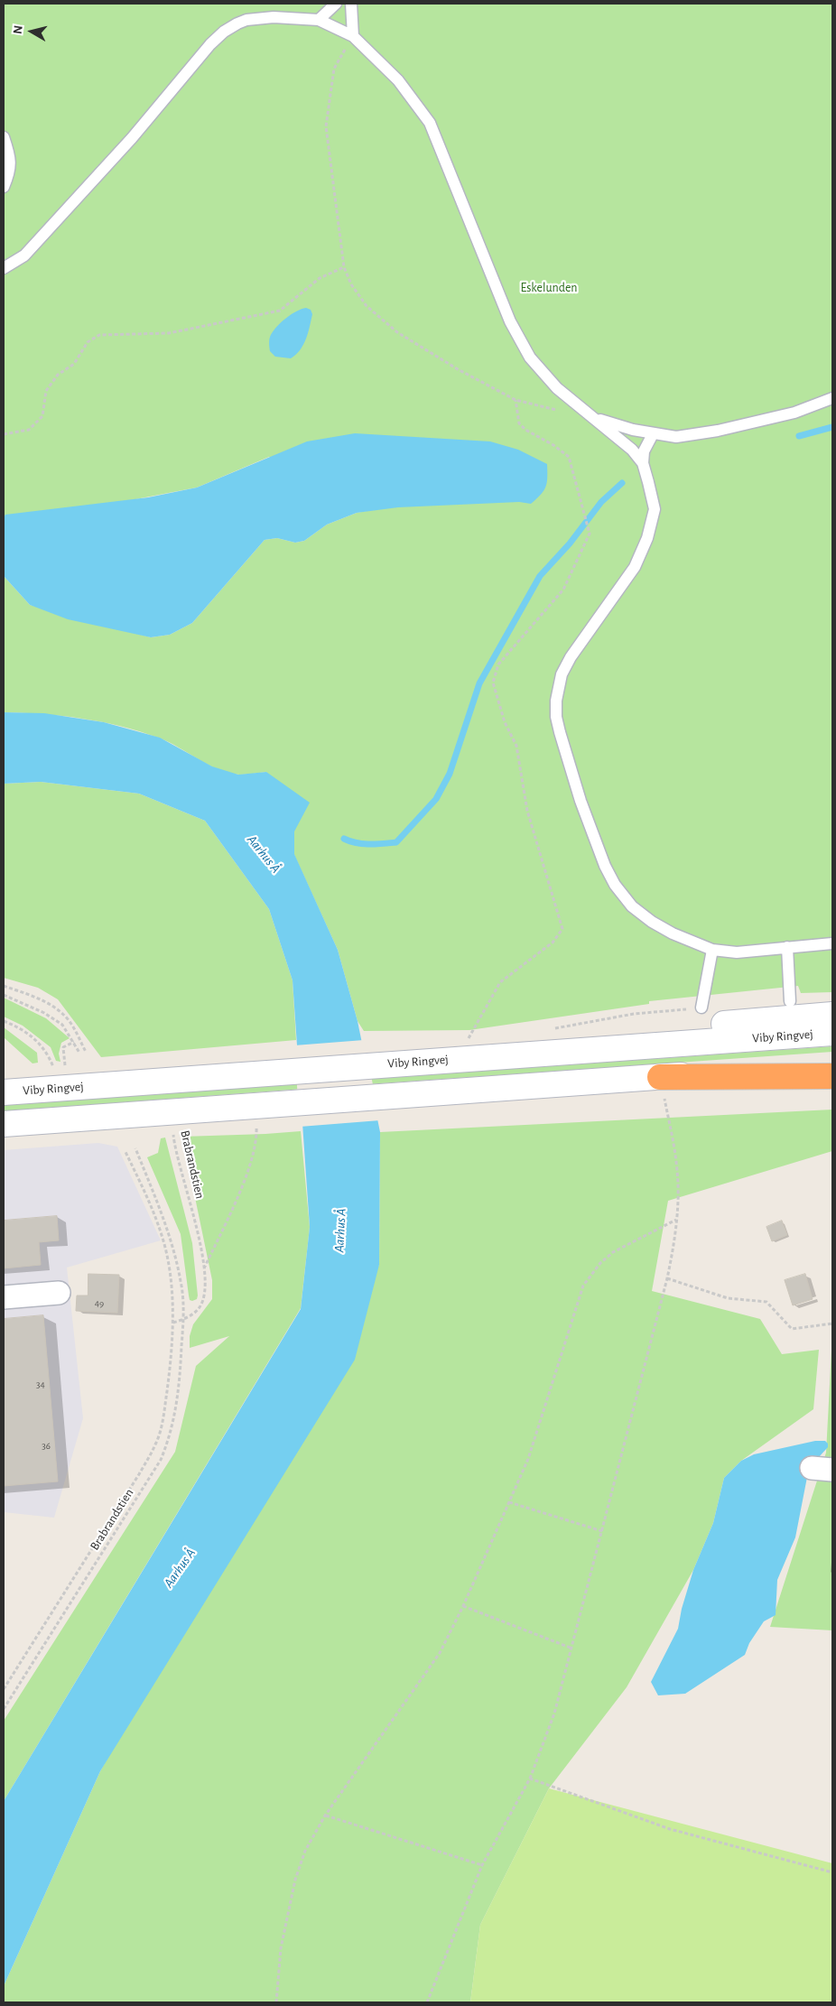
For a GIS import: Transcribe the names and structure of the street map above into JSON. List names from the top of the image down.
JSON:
{
  "streets": {
    "main road": ["Viby Ringvej"],
    "path": ["Brabrandstien"]
  },
  "water": ["Aarhus Å"],
  "parks": ["Eskelunden"],
  "house_numbers": ["49", "34", "36"],
  "north": "left"
}
